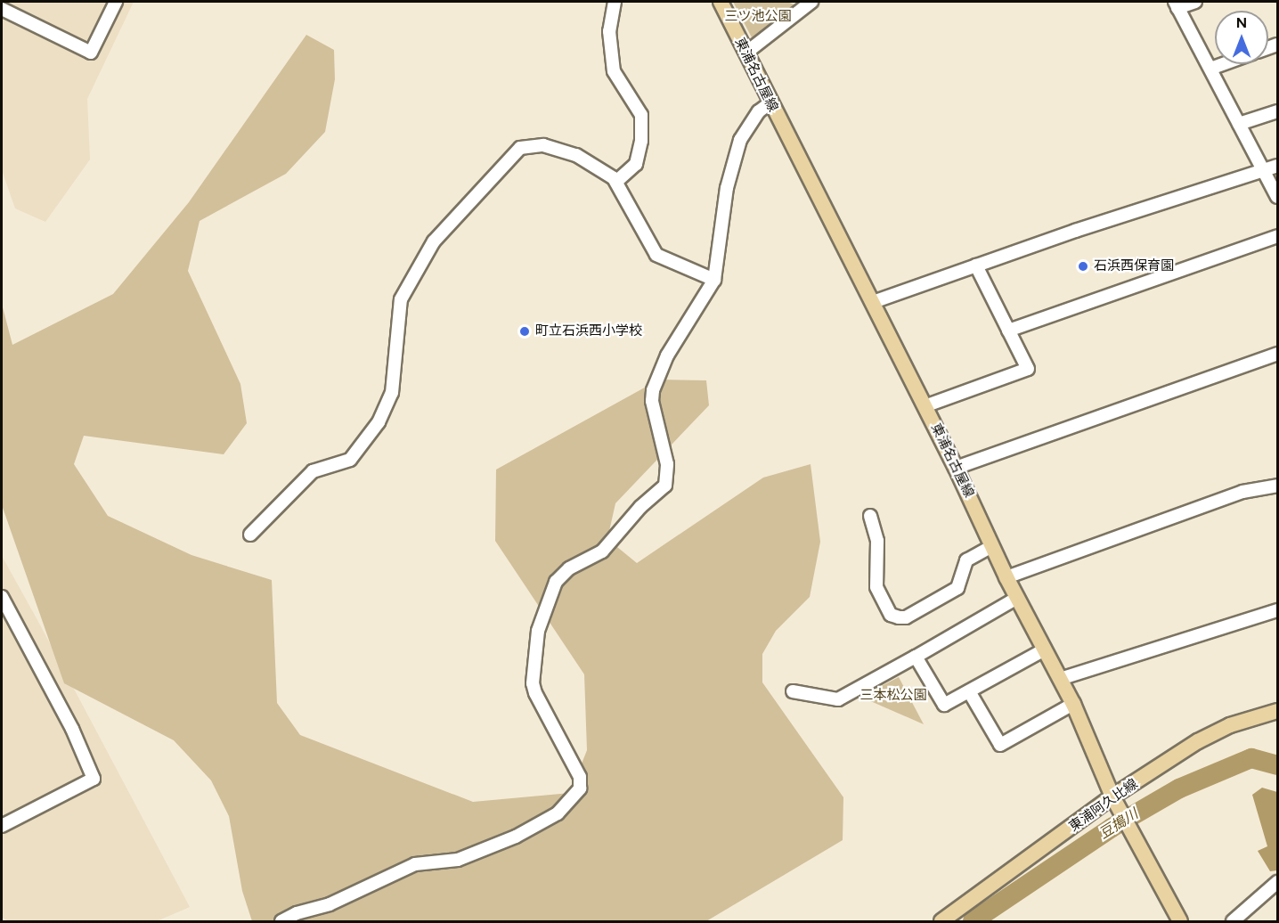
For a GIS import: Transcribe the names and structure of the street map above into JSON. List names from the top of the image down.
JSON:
{
  "streets": {
    "main road": ["東浦名古屋線", "東浦阿久比線"]
  },
  "crossings": [
    ["東浦名古屋線", "東浦阿久比線"]
  ],
  "water": ["豆搗川"],
  "parks": ["三ツ池公園", "三本松公園"],
  "places": ["石浜西保育園", "町立石浜西小学校"],
  "north": "top"
}
